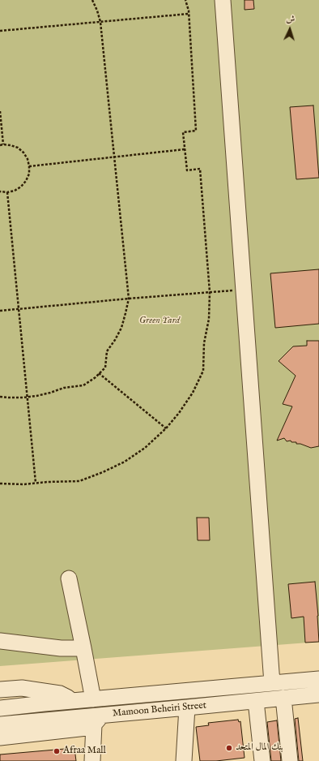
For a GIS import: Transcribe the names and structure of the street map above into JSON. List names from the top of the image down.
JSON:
{
  "streets": {
    "street": ["Mamoon Beheiri Street"]
  },
  "parks": ["Green Yard"],
  "places": ["بنك المال المتحد", "Afraa Mall"],
  "north": "top"
}
